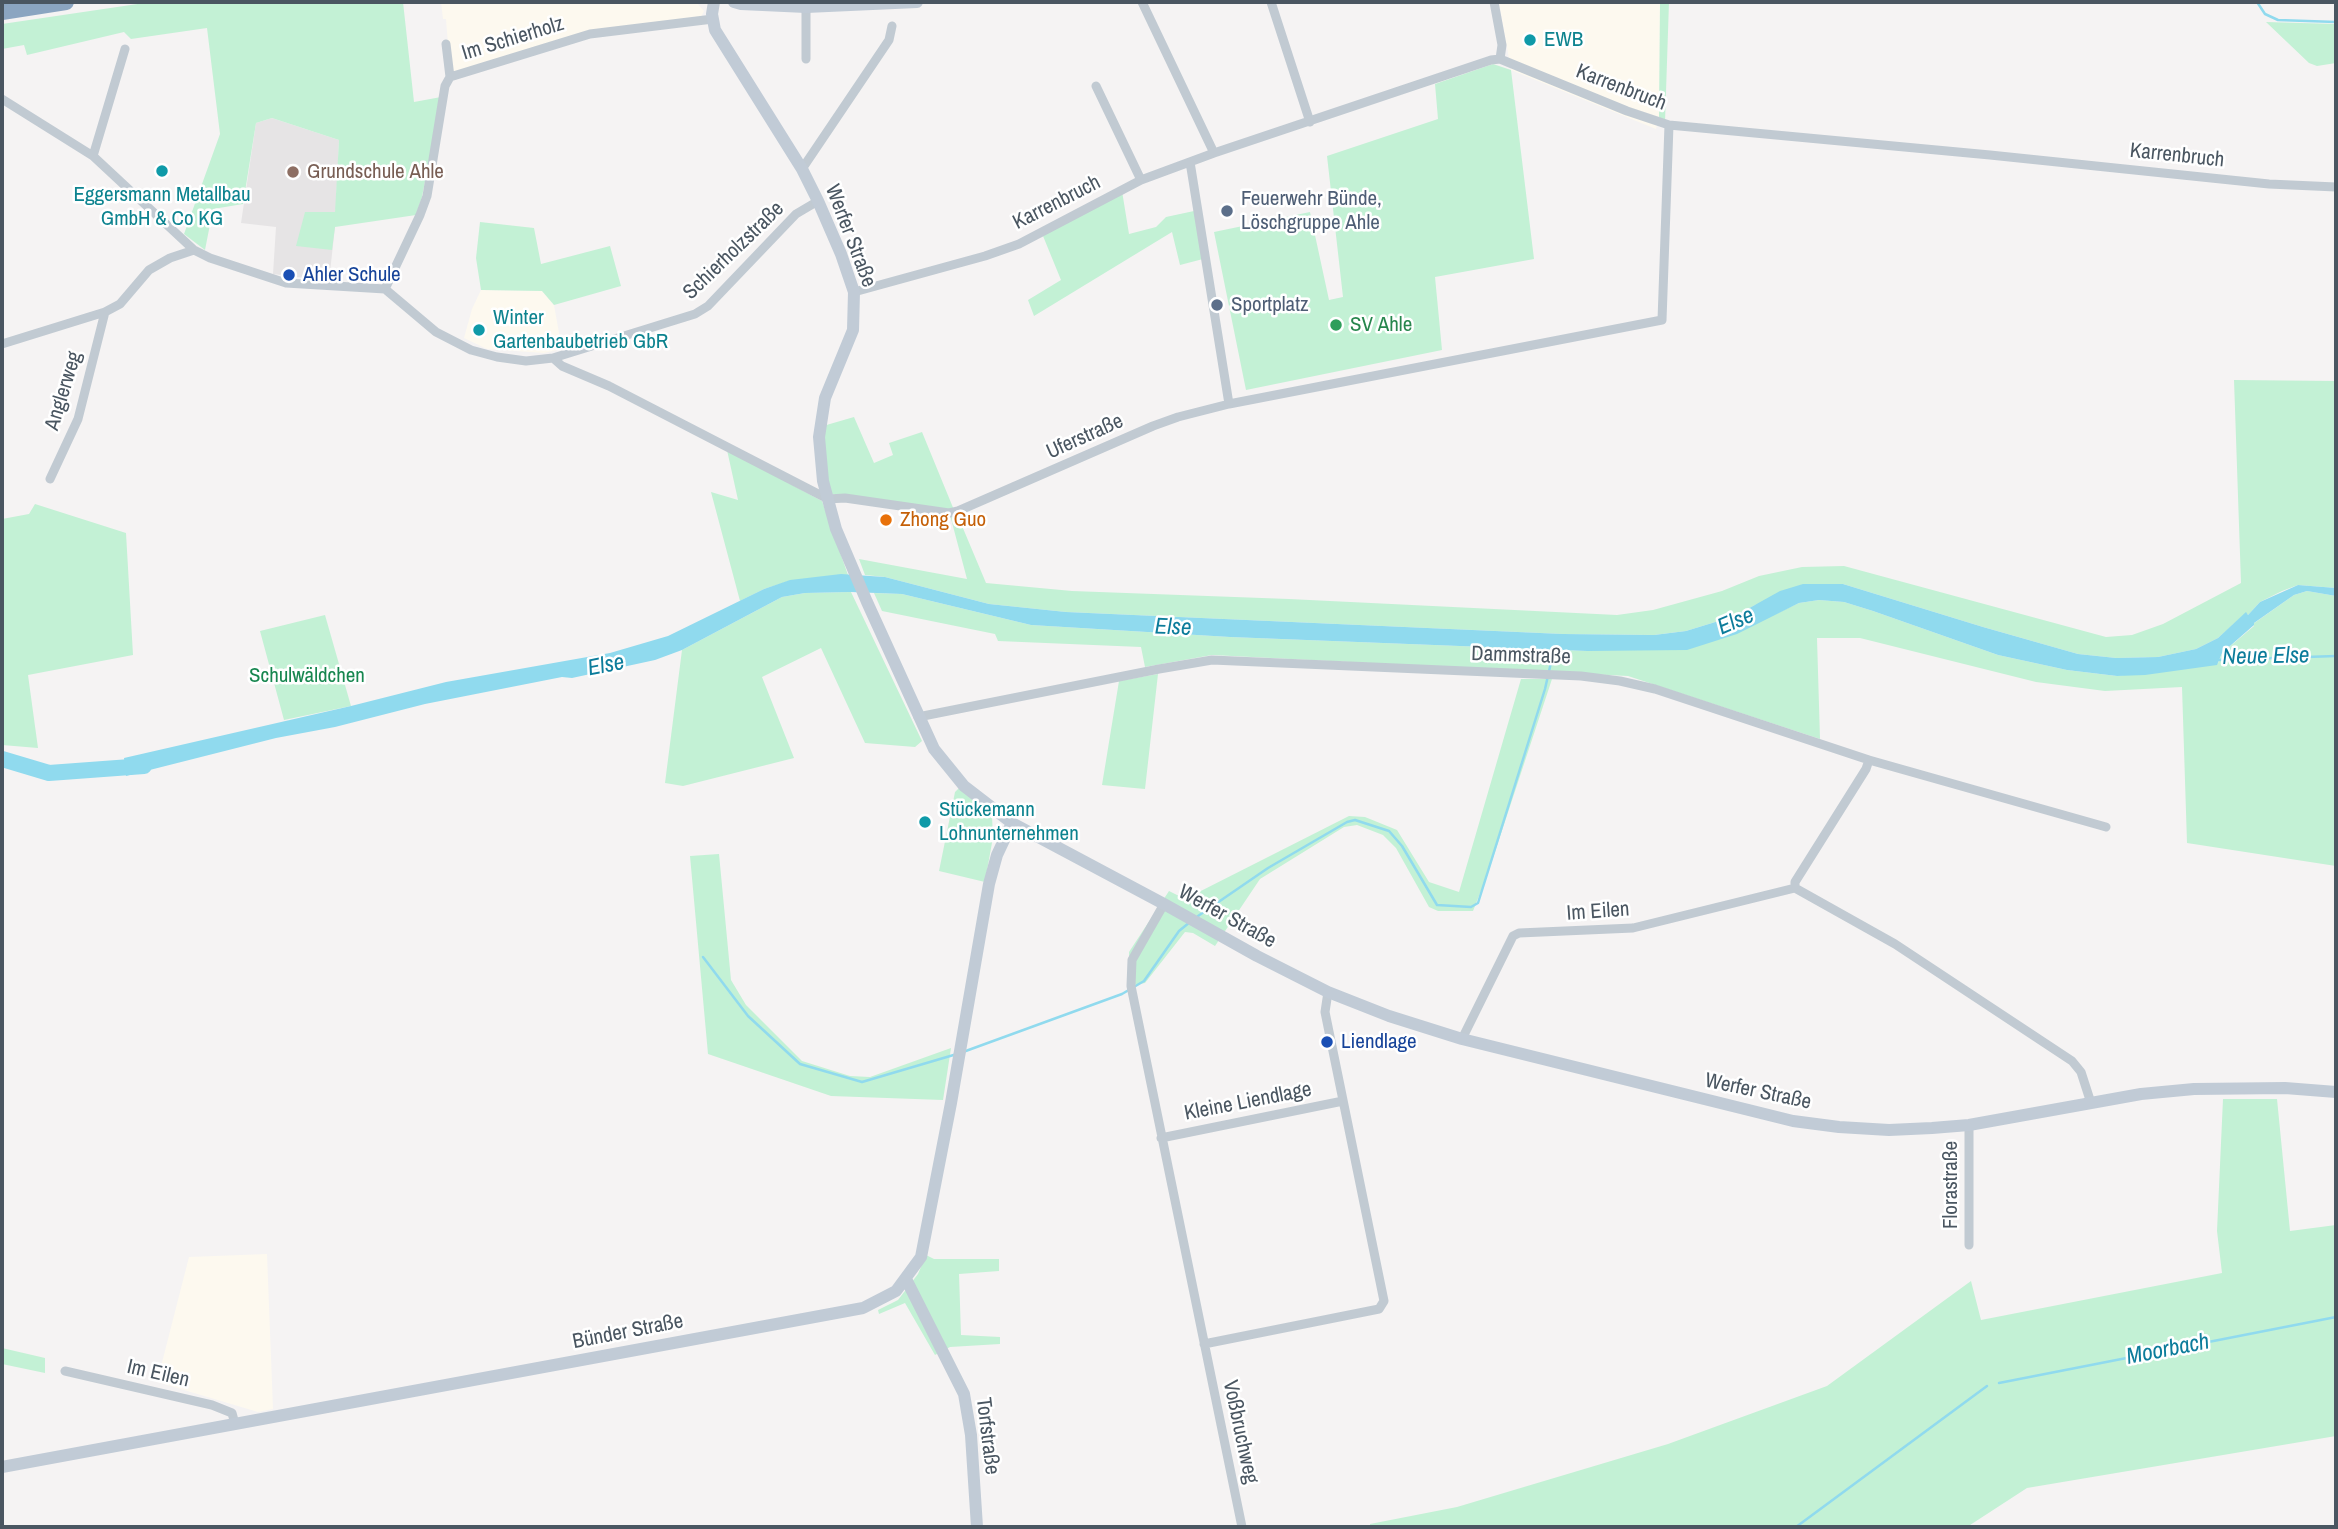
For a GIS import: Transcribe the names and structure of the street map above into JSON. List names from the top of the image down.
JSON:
{
  "streets": {
    "main road": ["Werfer Straße", "Bünder Straße", "Torfstraße"],
    "street": [
      "Im Schierholz",
      "Karrenbruch",
      "Schierholzstraße",
      "Anglerweg",
      "Uferstraße",
      "Dammstraße",
      "Im Eilen",
      "Kleine Liendlage",
      "Florastraße",
      "Voßbruchweg"
    ]
  },
  "crossings": [
    ["Im Schierholz", "Werfer Straße"],
    ["Im Schierholz", "Schierholzstraße"],
    ["Karrenbruch", "Werfer Straße"],
    ["Karrenbruch", "Uferstraße"],
    ["Werfer Straße", "Schierholzstraße"],
    ["Werfer Straße", "Uferstraße"],
    ["Werfer Straße", "Dammstraße"],
    ["Werfer Straße", "Im Eilen"],
    ["Werfer Straße", "Florastraße"],
    ["Werfer Straße", "Bünder Straße"],
    ["Schierholzstraße", "Uferstraße"],
    ["Im Eilen", "Bünder Straße"],
    ["Bünder Straße", "Torfstraße"]
  ],
  "water": ["Else", "Neue Else", "Moorbach"],
  "parks": ["Schulwäldchen"],
  "places": [
    "EWB",
    "Eggersmann Metallbau GmbH & Co KG",
    "Grundschule Ahle",
    "Feuerwehr Bünde, Löschgruppe Ahle",
    "Ahler Schule",
    "Sportplatz",
    "SV Ahle",
    "Winter Gartenbaubetrieb GbR",
    "Zhong Guo",
    "Stückemann Lohnunternehmen",
    "Liendlage"
  ]
}
